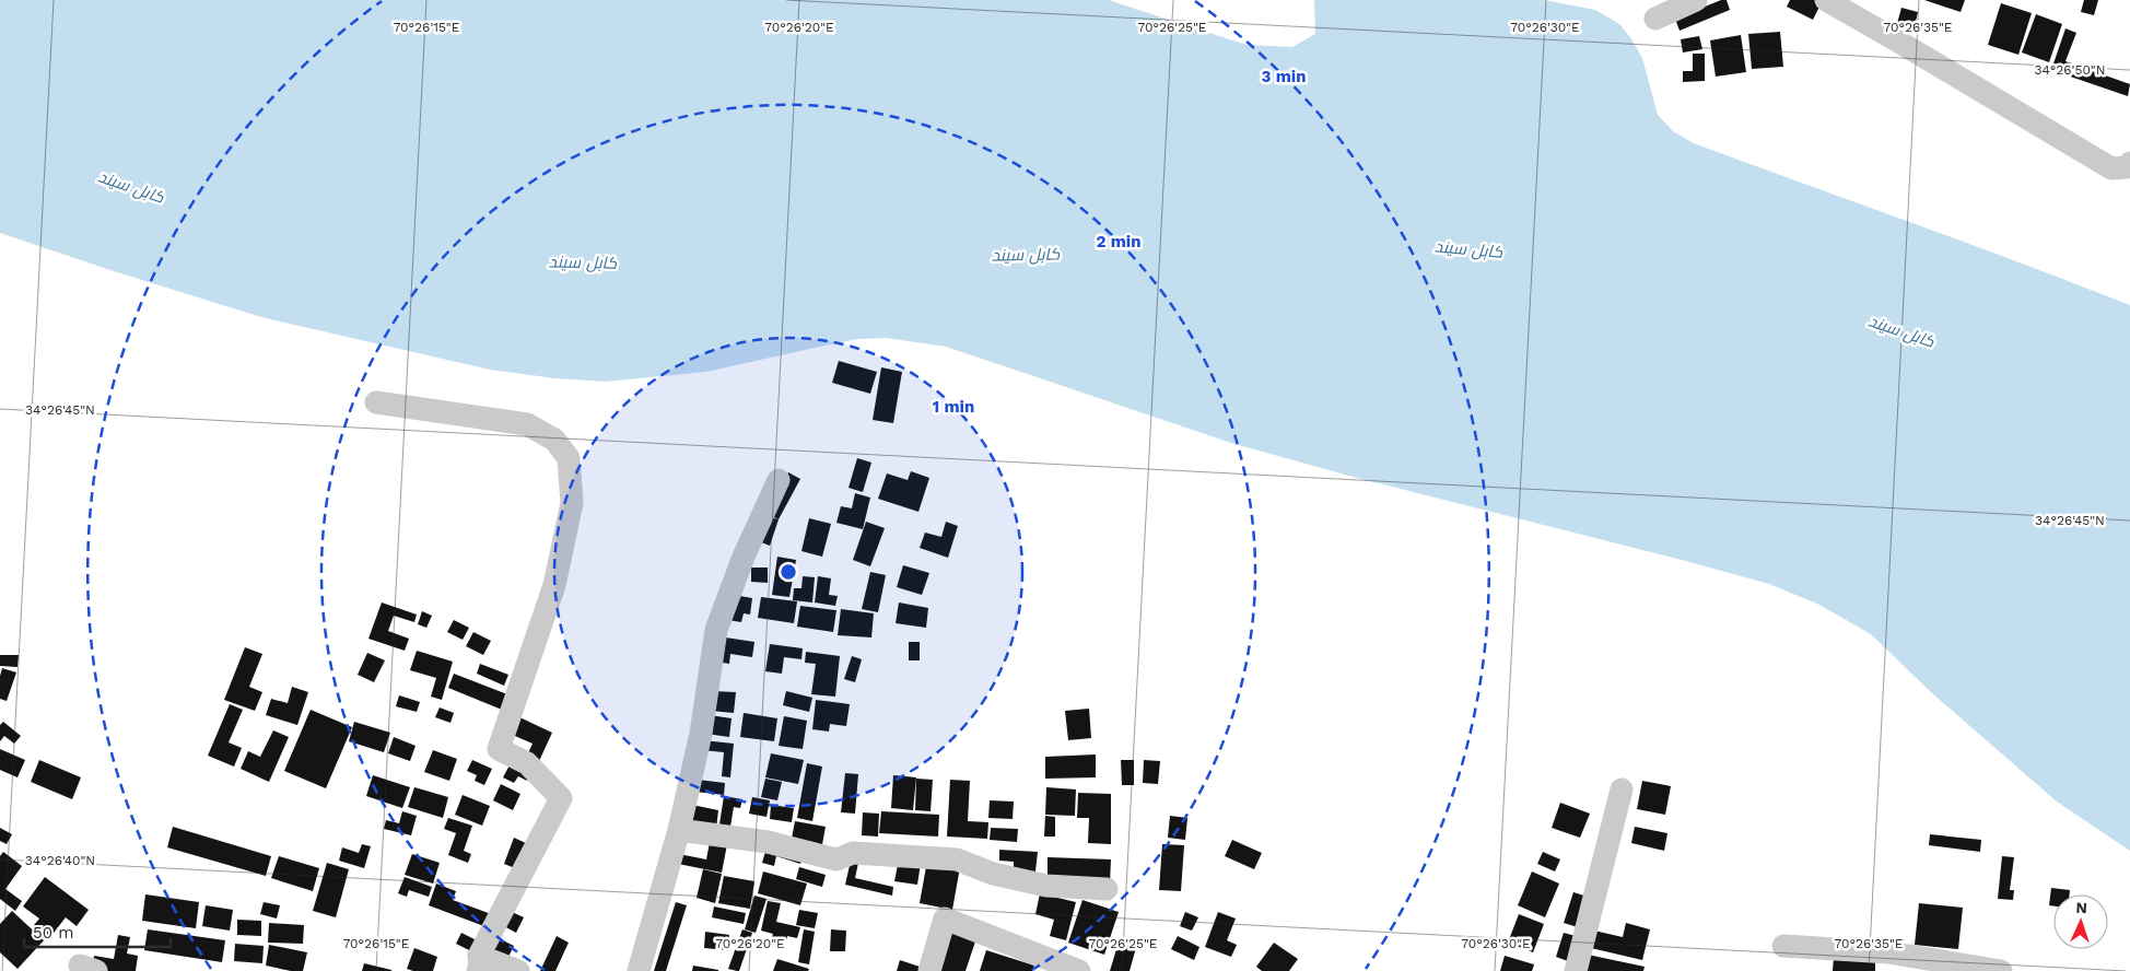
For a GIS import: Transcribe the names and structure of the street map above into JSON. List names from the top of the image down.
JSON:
{
  "water": ["کابل سيند"],
  "scale_bar": "50 m",
  "north": "top",
  "coordinates": [
    "70°26'15\"E",
    "70°26'20\"E",
    "70°26'25\"E",
    "70°26'30\"E",
    "70°26'35\"E",
    "34°26'50\"N",
    "34°26'45\"N",
    "34°26'40\"N"
  ],
  "rings": ["3 min", "2 min", "1 min"]
}
